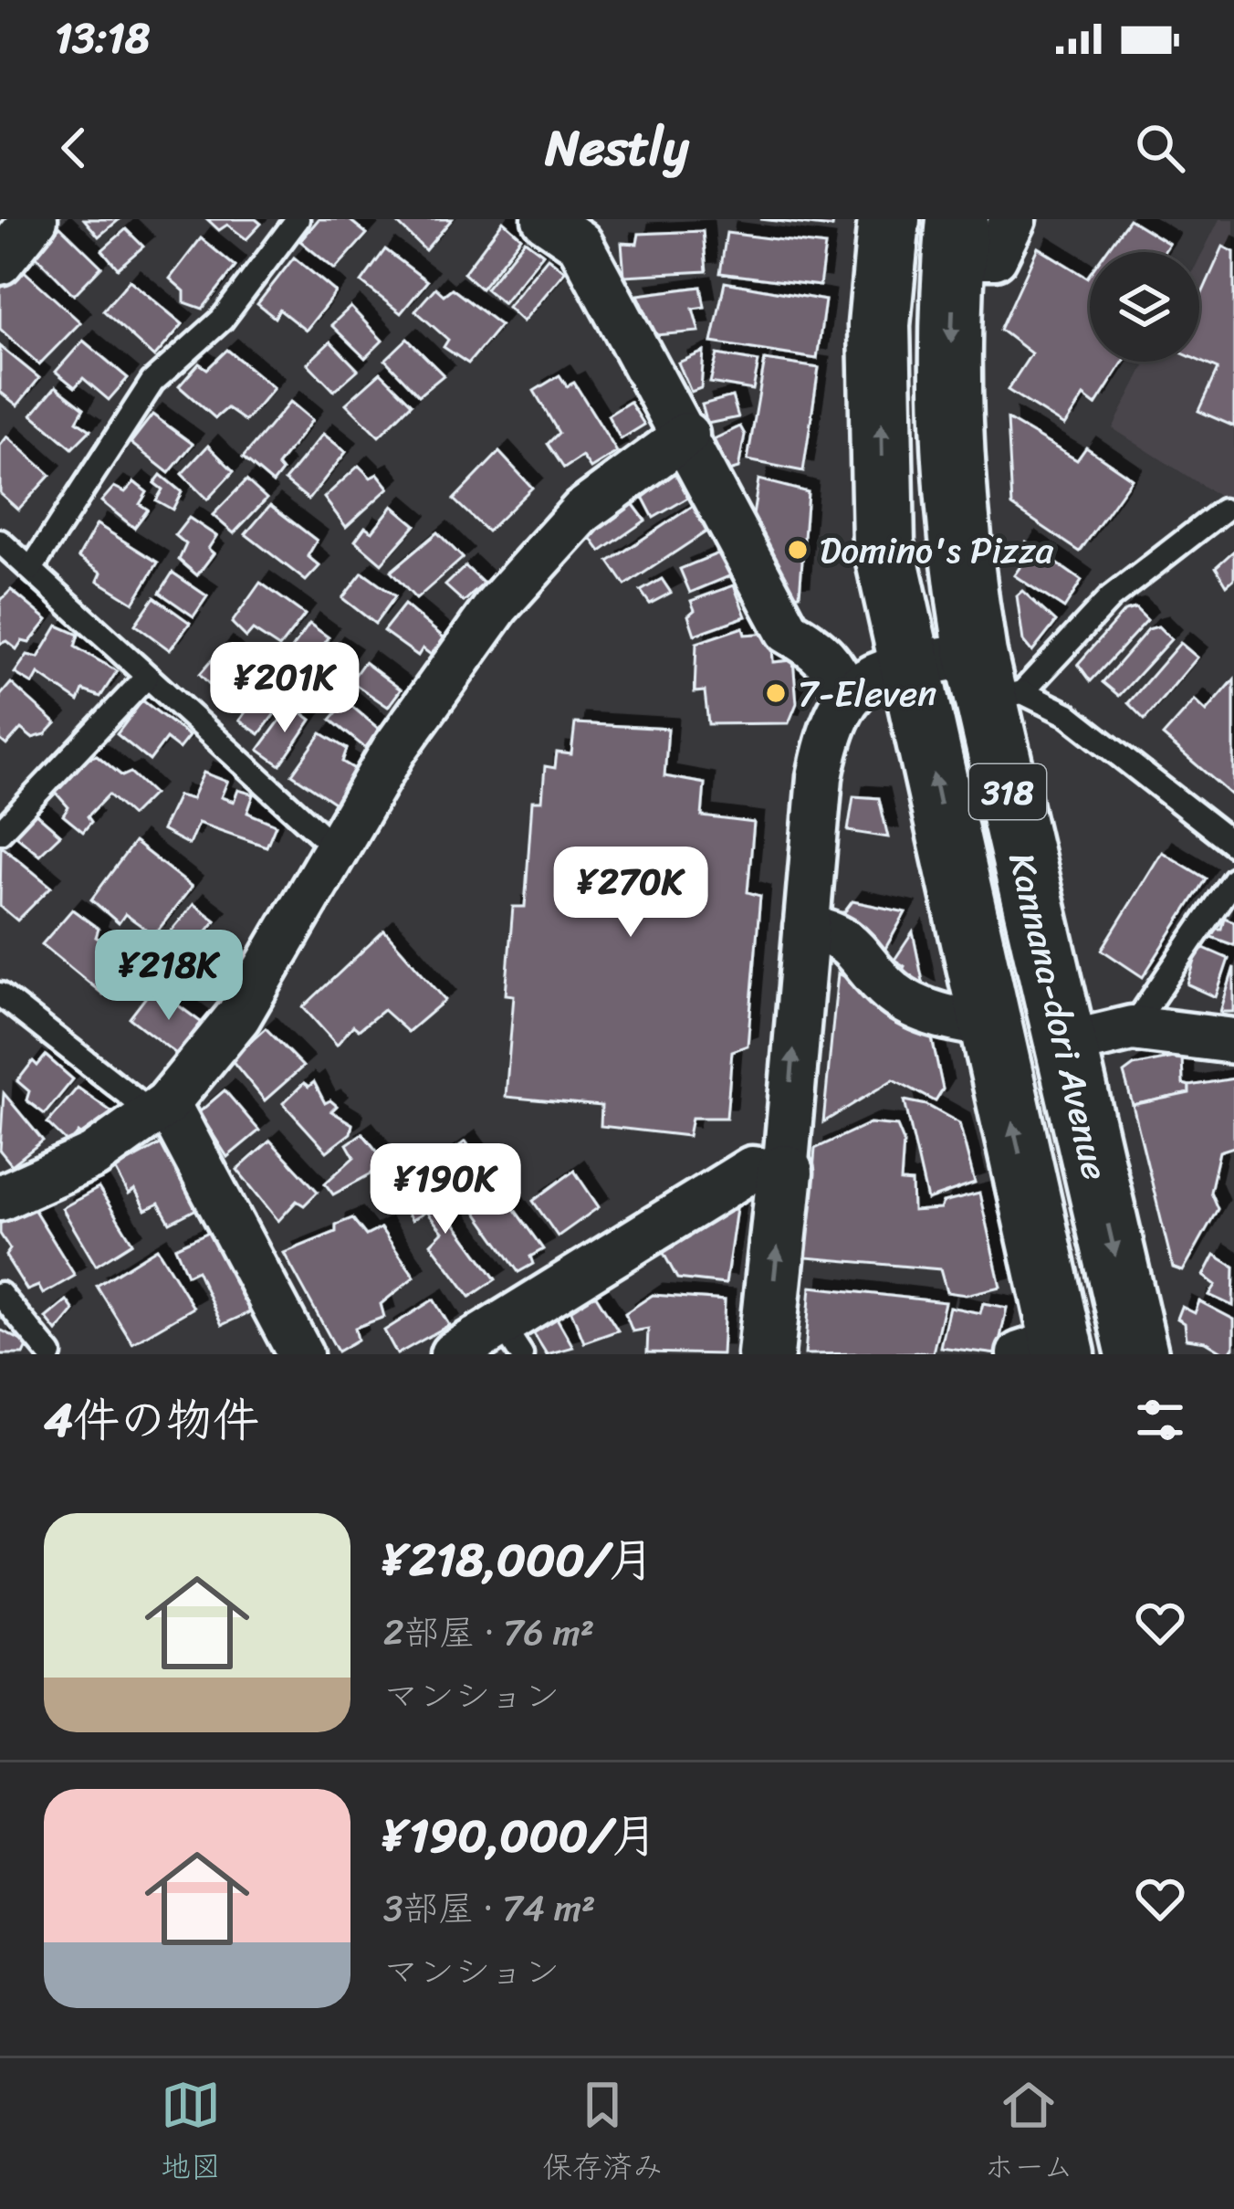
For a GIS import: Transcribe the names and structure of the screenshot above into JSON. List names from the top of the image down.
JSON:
{
  "streets": {
    "main road": ["318", "Kannana-dori Avenue"]
  },
  "places": ["Domino's Pizza", "7-Eleven"],
  "page": {
    "status": "13:18",
    "header": "Nestly",
    "price": [
      "¥201K",
      "¥270K",
      "¥218K",
      "¥190K"
    ],
    "heading": "4件の物件",
    "list": [
      {
        "name": "¥218,000/月",
        "note": "2部屋 · 76 m² · マンション"
      },
      {
        "name": "¥190,000/月",
        "note": "3部屋 · 74 m² · マンション"
      }
    ],
    "tabs": ["地図", "保存済み", "ホーム"]
  }
}
